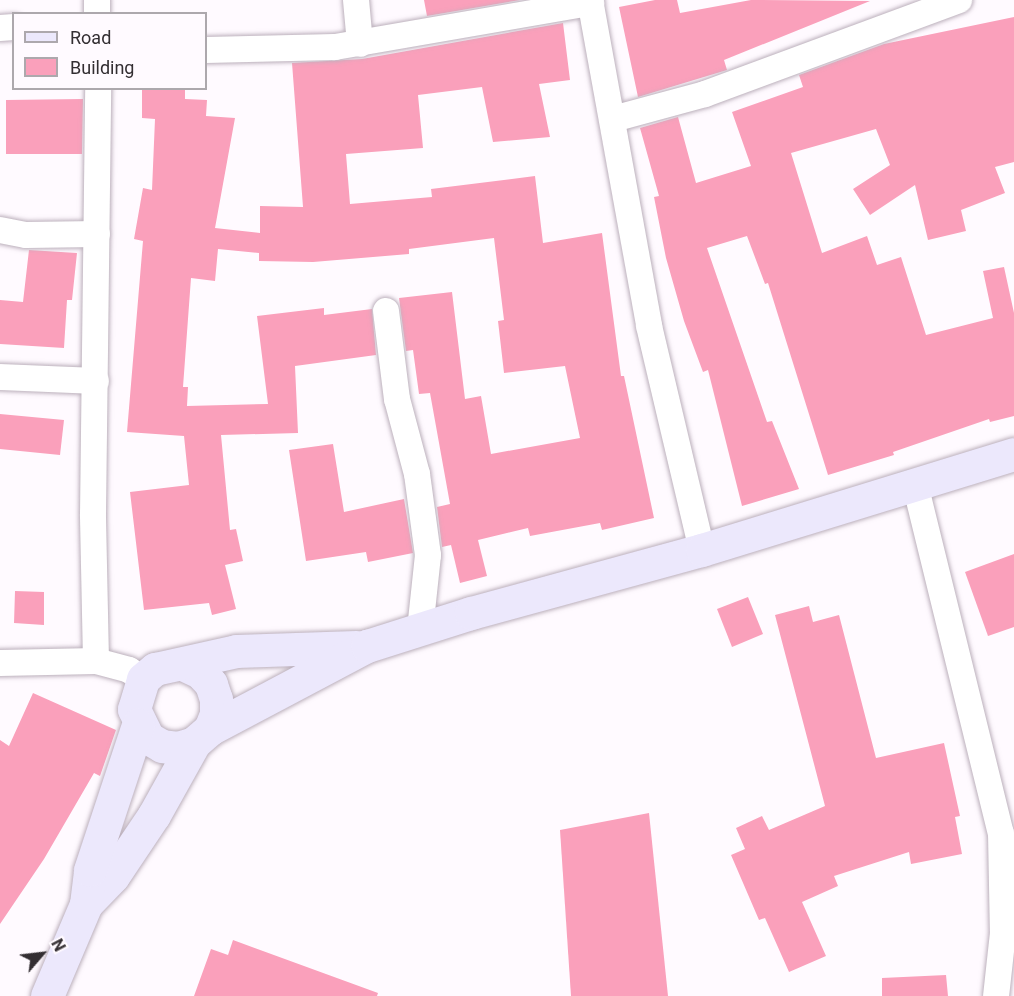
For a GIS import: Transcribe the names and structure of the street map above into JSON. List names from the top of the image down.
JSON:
{
  "legend": ["Road", "Building"],
  "north": "top right"
}
